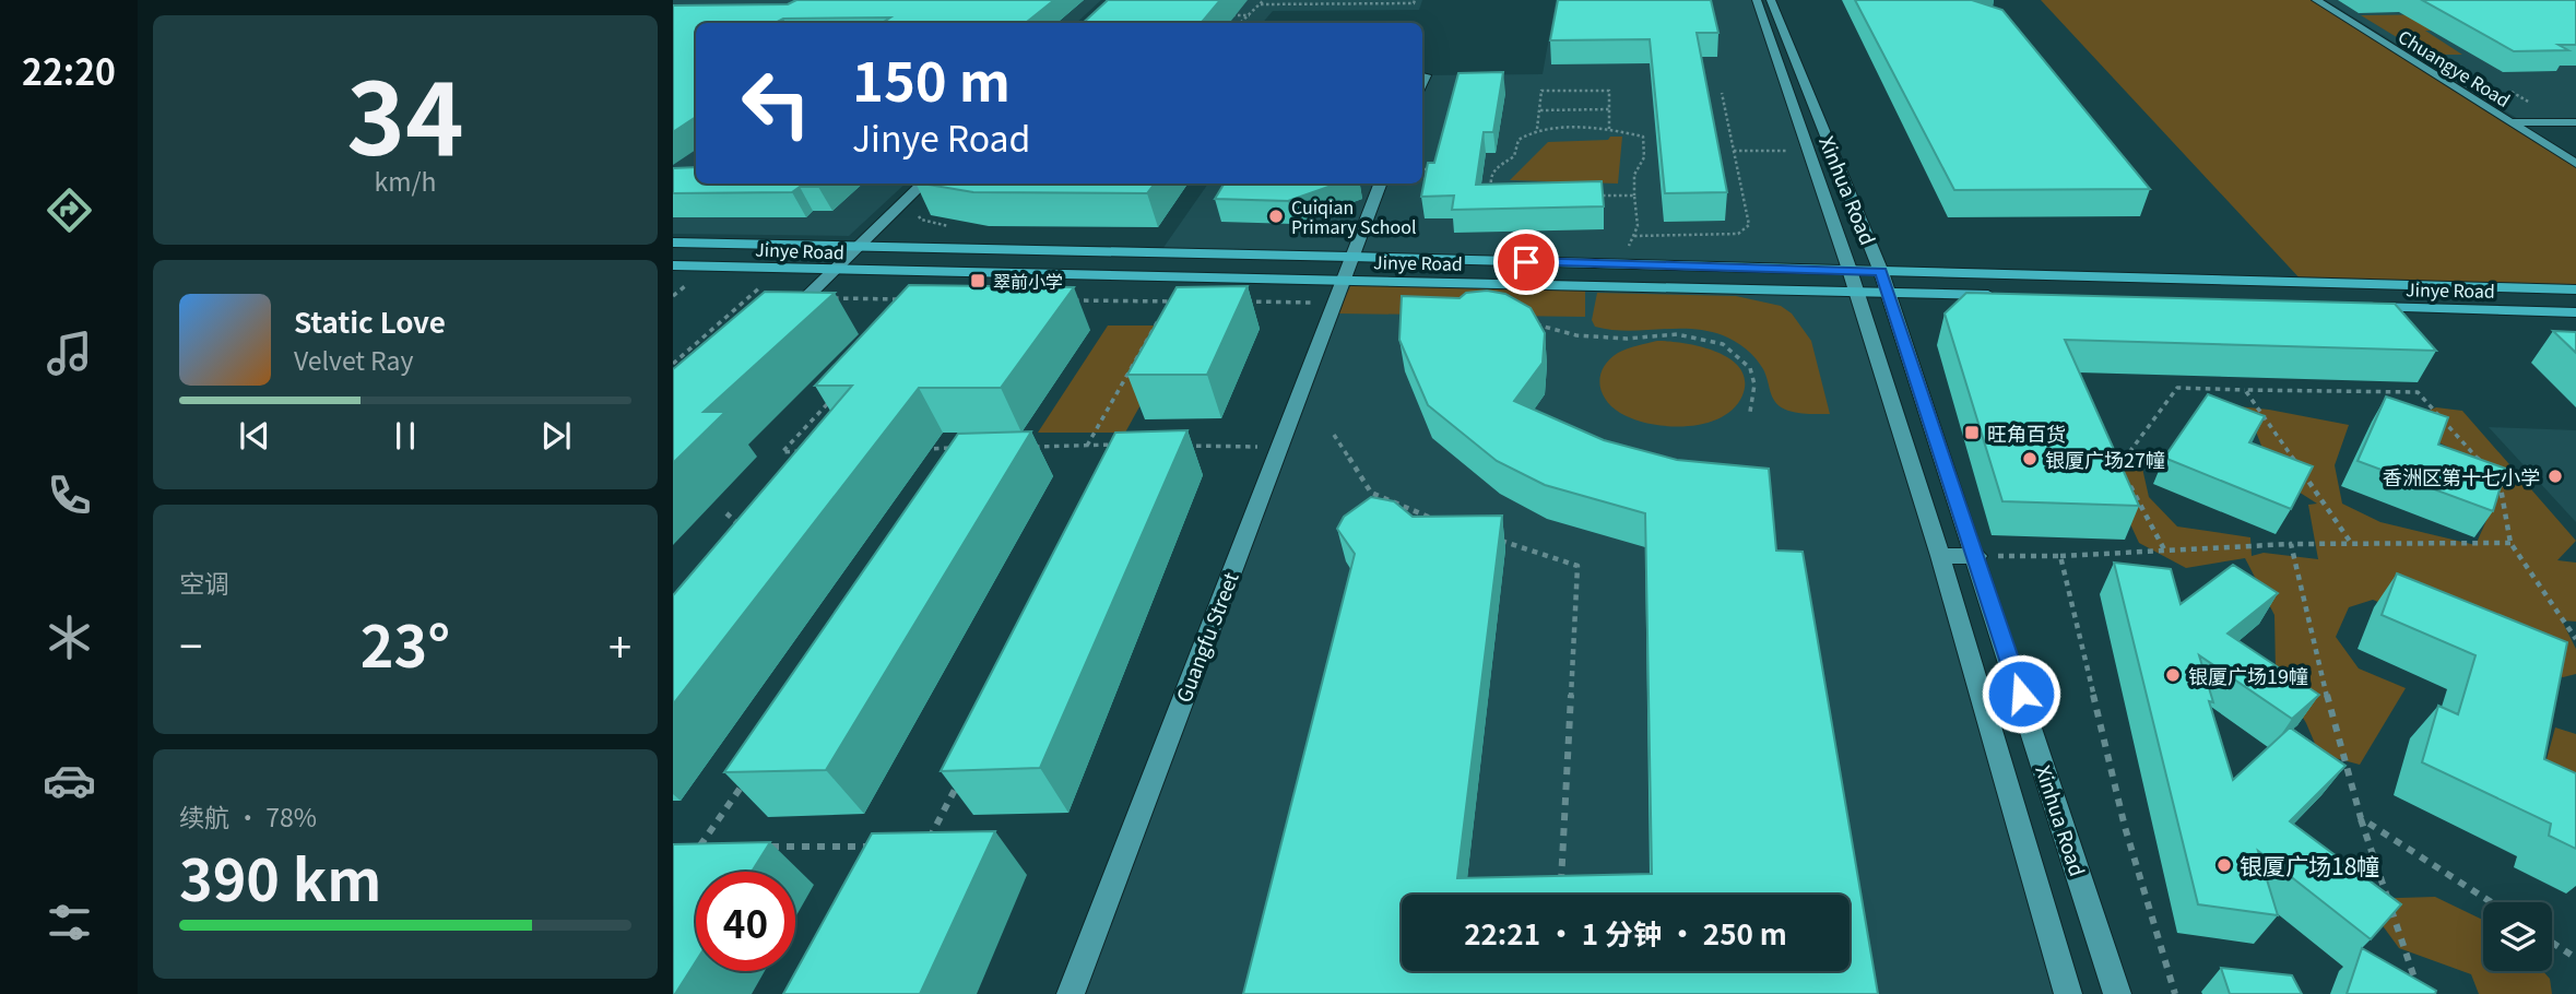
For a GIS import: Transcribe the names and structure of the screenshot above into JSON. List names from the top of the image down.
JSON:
{
  "streets": {
    "main road": ["Jinye Road"],
    "street": ["Chuangye Road", "Xinhua Road", "Guangfu Street"]
  },
  "crossings": [
    ["Xinhua Road", "Jinye Road"],
    ["Jinye Road", "Guangfu Street"]
  ],
  "places": {
    "other": [
      "Cuiqian Primary School",
      "银厦广场27幢",
      "香洲区第十七小学",
      "银厦广场19幢",
      "银厦广场18幢"
    ],
    "transit": ["翠前小学", "旺角百货"]
  },
  "page": {
    "tabs": "22:20",
    "tile": [
      ["34", "km/h"],
      "空调",
      ["续航 · 78%", "390 km"]
    ],
    "turn": ["150 m", "Jinye Road"],
    "song": ["Static Love", "Velvet Ray"],
    "heat": ["−", "23°", "+"],
    "limit": "40",
    "trip": "22:21 · 1 分钟 · 250 m"
  }
}
